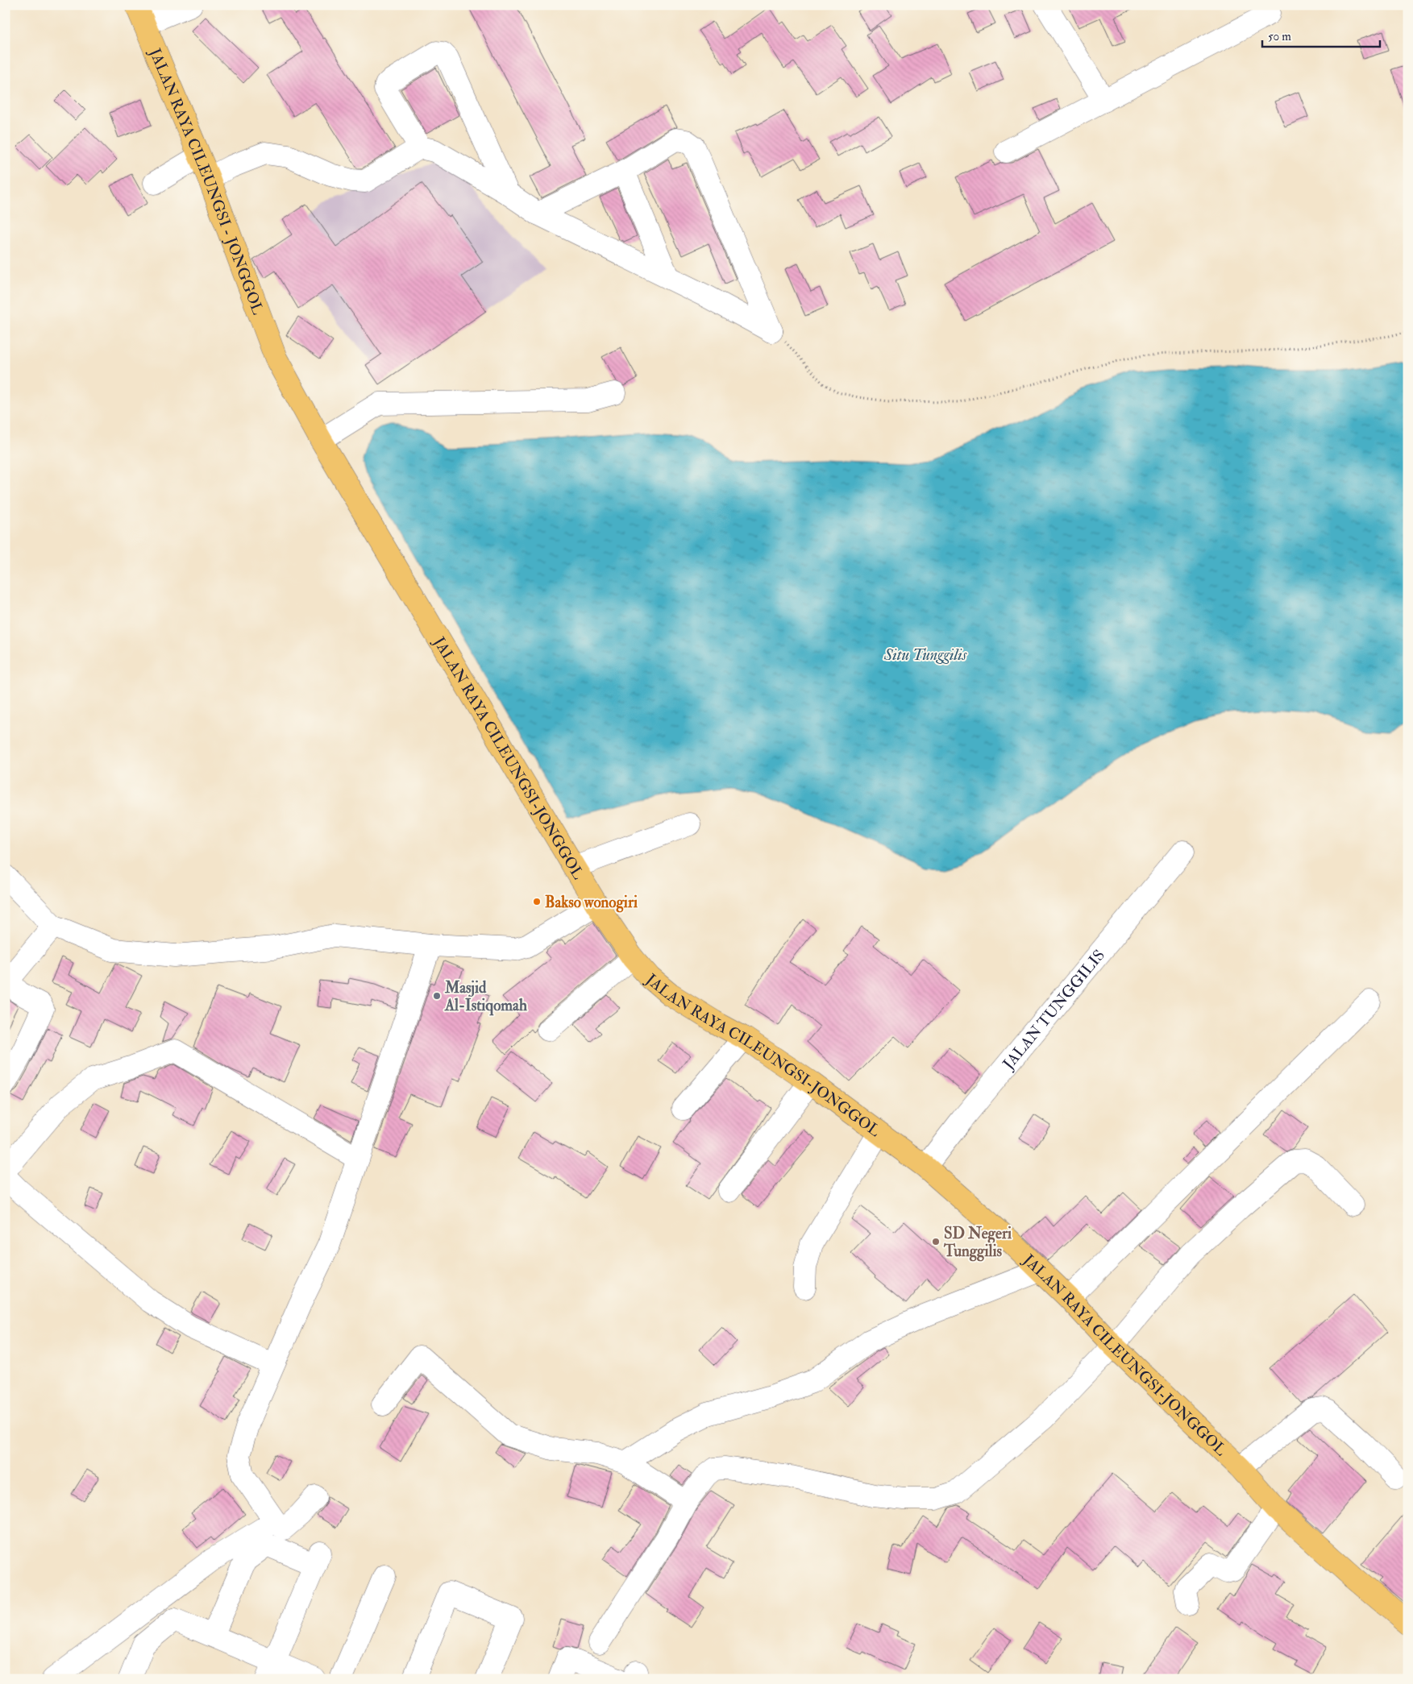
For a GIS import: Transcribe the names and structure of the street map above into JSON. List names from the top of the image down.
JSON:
{
  "streets": {
    "main road": ["JALAN RAYA CILEUNGSI - JONGGOL", "JALAN RAYA CILEUNGSI-JONGGOL"],
    "street": ["JALAN TUNGGILIS"]
  },
  "crossings": [
    ["JALAN RAYA CILEUNGSI - JONGGOL", "JALAN RAYA CILEUNGSI-JONGGOL"],
    ["JALAN RAYA CILEUNGSI-JONGGOL", "JALAN TUNGGILIS"]
  ],
  "water": ["Situ Tunggilis"],
  "places": ["Bakso wonogiri", "Masjid Al-Istiqomah", "SD Negeri Tunggilis"],
  "scale_bar": "50 m"
}
